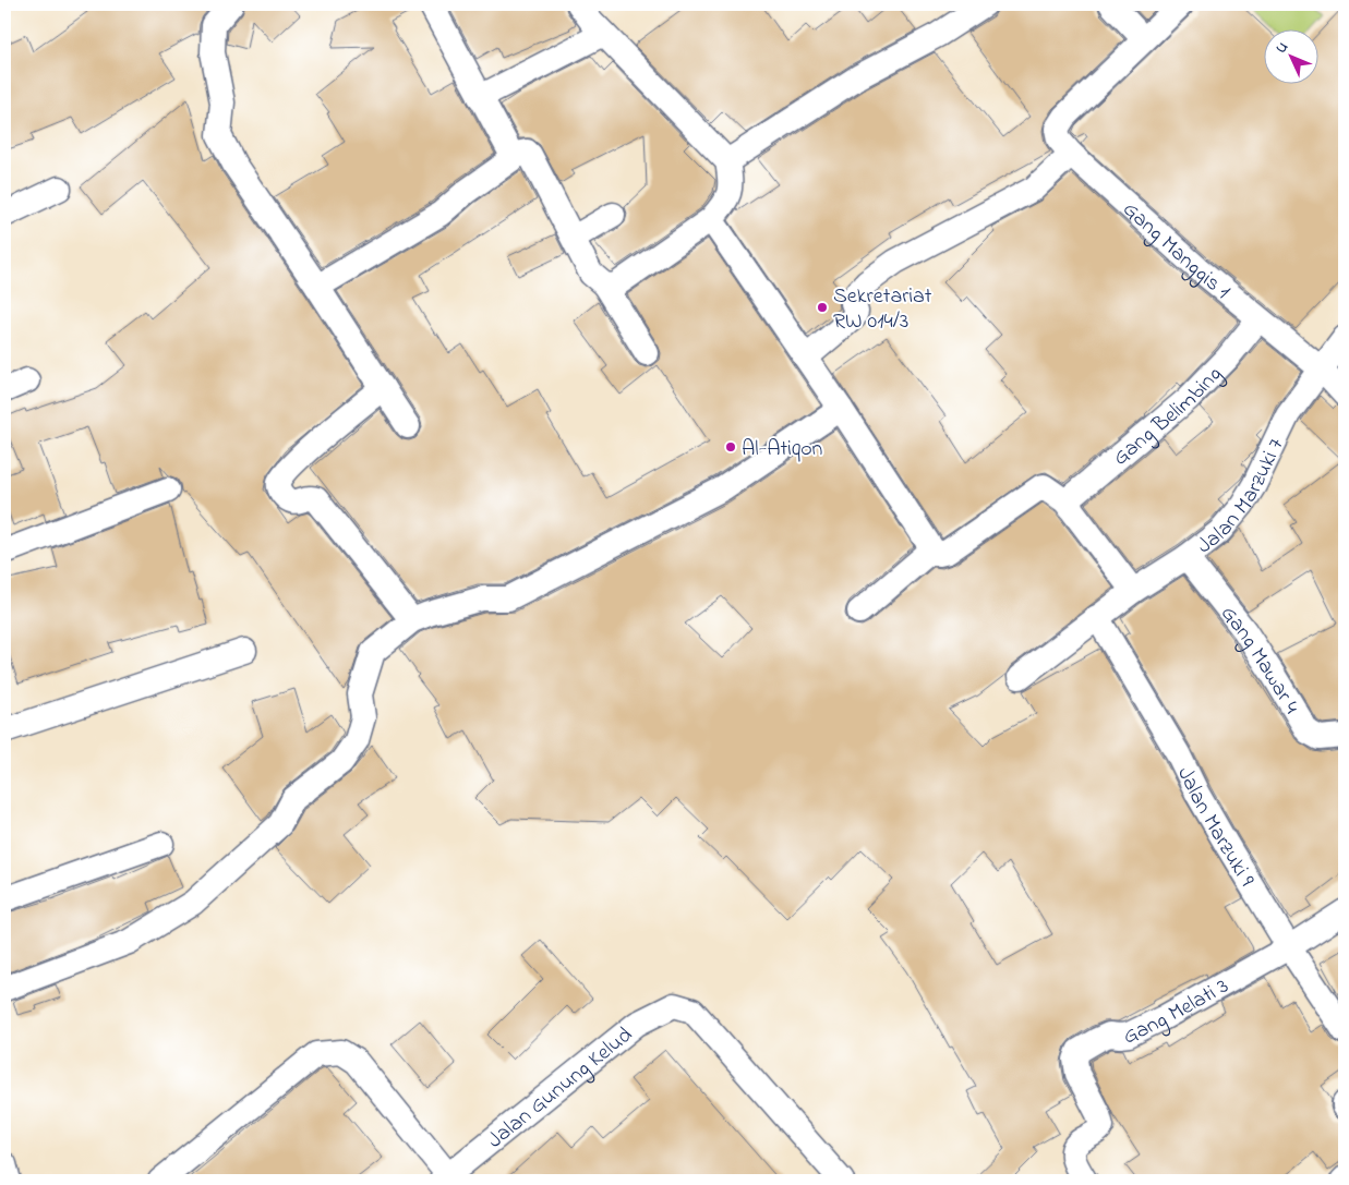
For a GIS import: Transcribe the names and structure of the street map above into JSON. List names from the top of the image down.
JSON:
{
  "streets": {
    "street": [
      "Gang Manggis 1",
      "Gang Belimbing",
      "Jalan Marzuki 7",
      "Gang Mawar 4",
      "Jalan Marzuki 9",
      "Gang Melati 3",
      "Jalan Gunung Kelud"
    ]
  },
  "crossings": [
    ["Gang Manggis 1", "Gang Belimbing"],
    ["Gang Manggis 1", "Jalan Marzuki 7"],
    ["Jalan Marzuki 7", "Gang Mawar 4"],
    ["Jalan Marzuki 7", "Jalan Marzuki 9"],
    ["Jalan Marzuki 9", "Gang Melati 3"]
  ],
  "places": ["Sekretariat RW 014/3", "Al-Atiqon"],
  "north": "top left"
}
